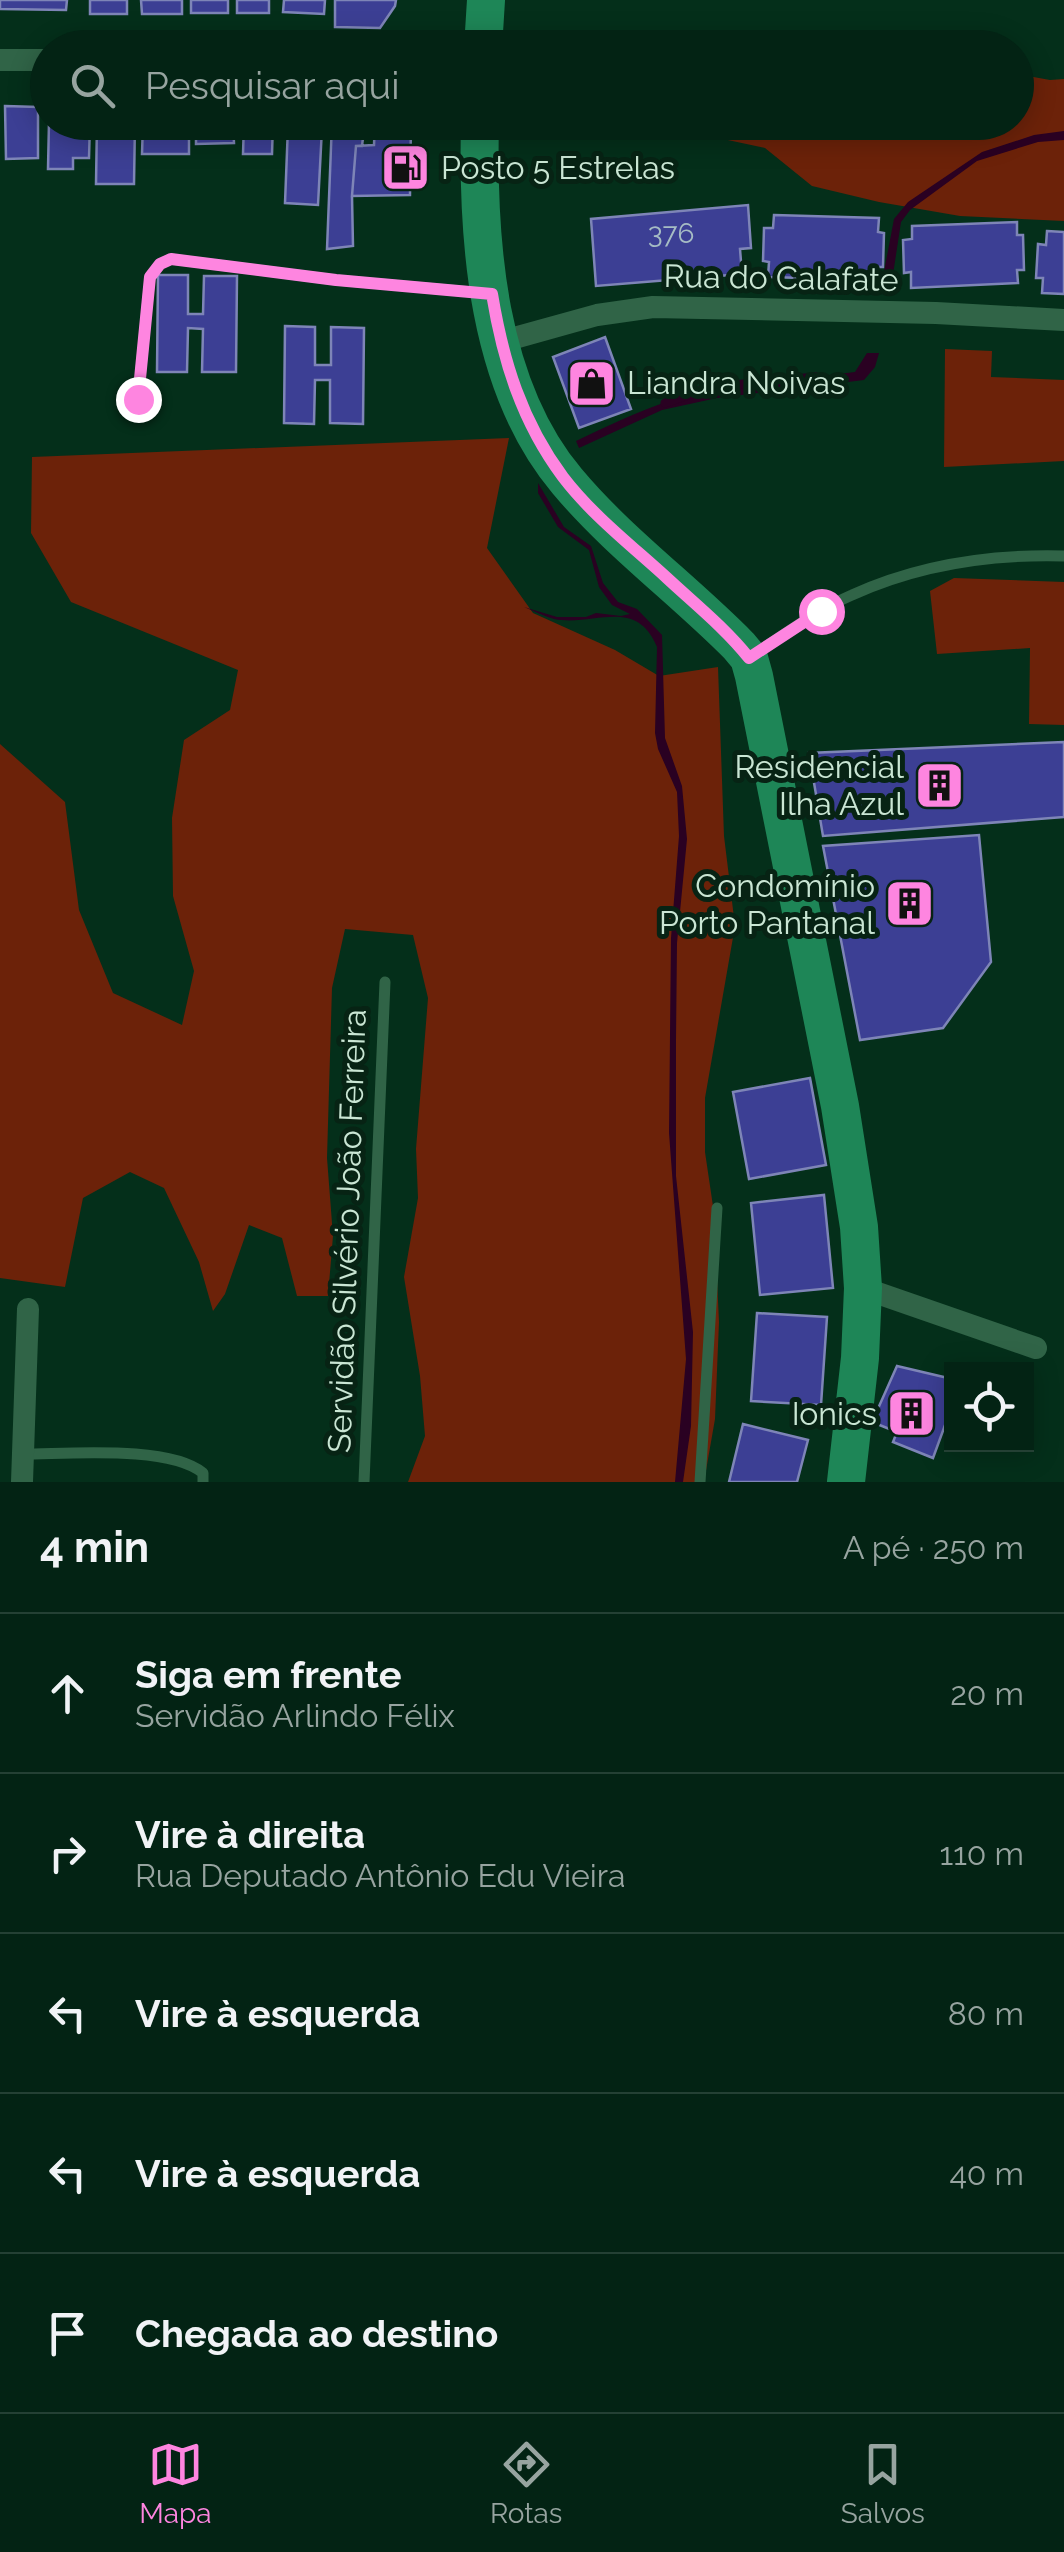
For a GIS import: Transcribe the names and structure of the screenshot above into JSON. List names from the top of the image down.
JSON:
{
  "streets": {
    "street": ["Rua do Calafate"],
    "lane": ["Servidão Silvério João Ferreira"]
  },
  "places": {
    "fuel station": ["Posto 5 Estrelas"],
    "shop": ["Liandra Noivas"],
    "building": ["Residencial Ilha Azul", "Condomínio Porto Pantanal", "Ionics"]
  },
  "house_numbers": ["376"],
  "page": {
    "search": "Pesquisar aqui",
    "heading": ["4 min", "A pé · 250 m"],
    "list": [
      ["Siga em frente", "Servidão Arlindo Félix", "20 m"],
      ["Vire à direita", "Rua Deputado Antônio Edu Vieira", "110 m"],
      ["Vire à esquerda", "80 m"],
      ["Vire à esquerda", "40 m"],
      "Chegada ao destino"
    ],
    "nav": ["Mapa", "Rotas", "Salvos"]
  }
}
